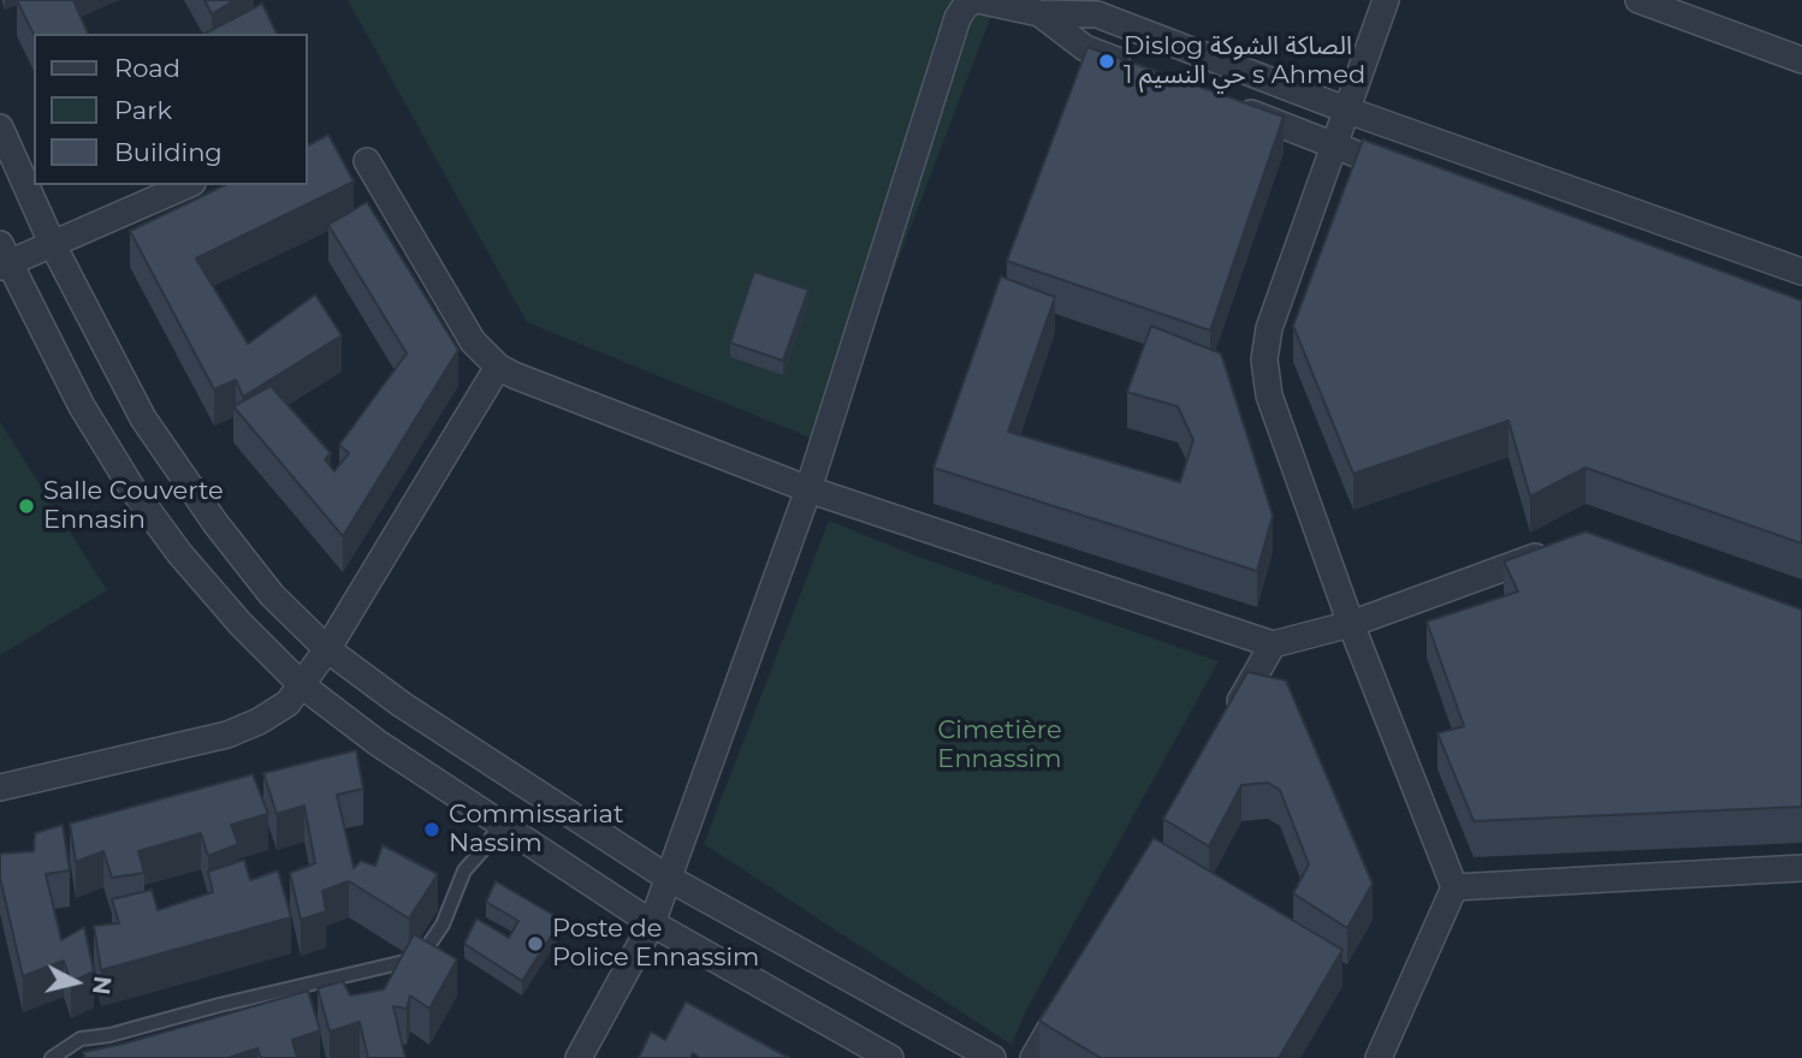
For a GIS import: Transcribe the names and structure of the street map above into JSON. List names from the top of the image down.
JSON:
{
  "parks": ["Cimetière Ennassim"],
  "places": [
    "Dislog الصاكة الشوكة حي النسيم 1 s Ahmed",
    "Salle Couverte Ennasin",
    "Commissariat Nassim",
    "Poste de Police Ennassim"
  ],
  "legend": ["Road", "Park", "Building"],
  "north": "right"
}
